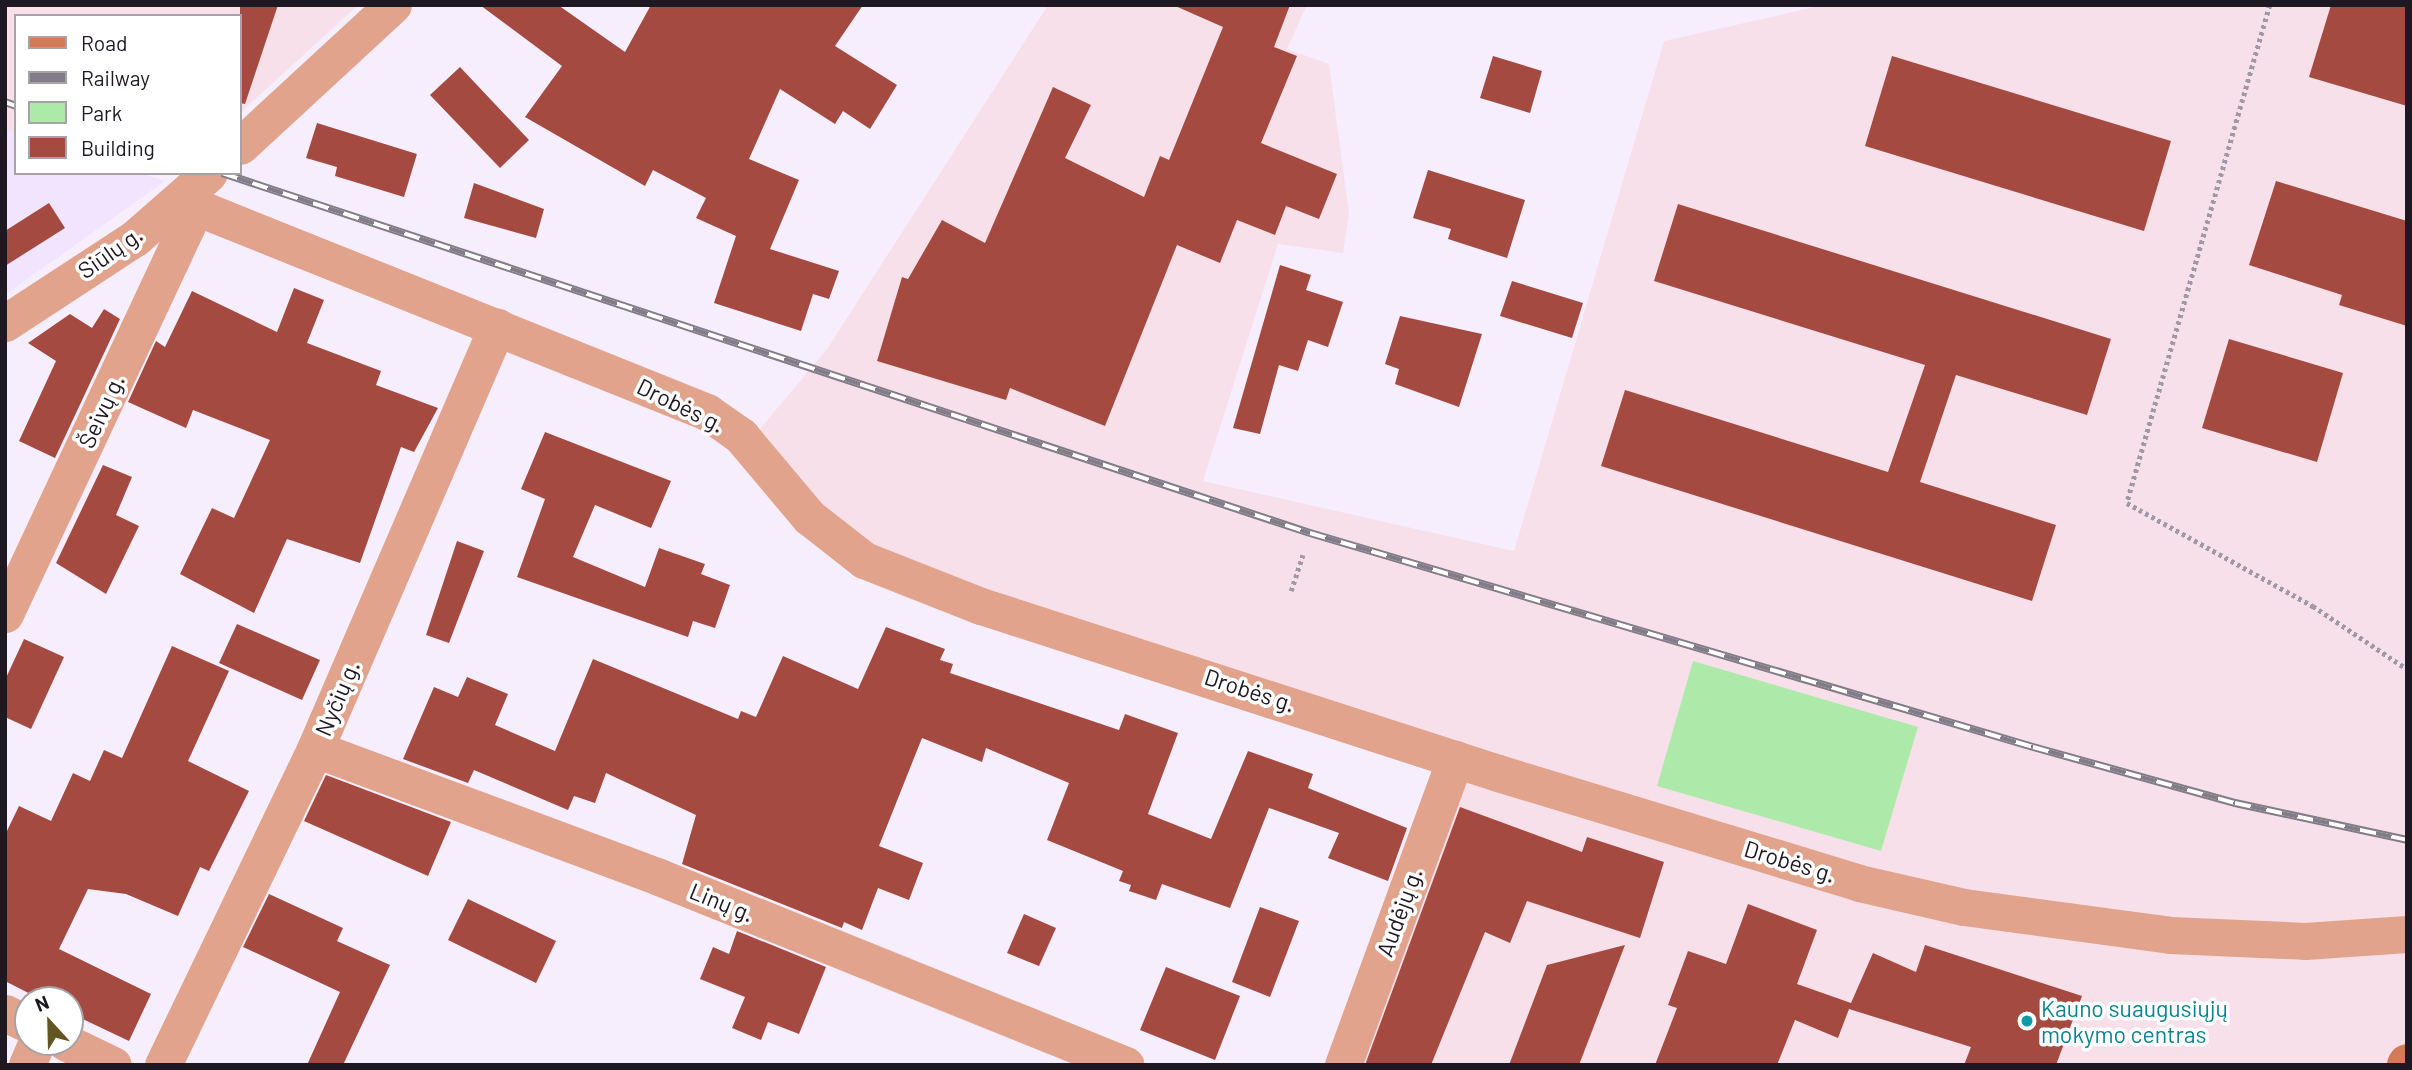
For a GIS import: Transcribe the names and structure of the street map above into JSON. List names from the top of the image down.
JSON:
{
  "streets": {
    "street": [
      "Siūlų g.",
      "Drobės g.",
      "Šeivų g.",
      "Nyčių g.",
      "Linų g.",
      "Audėjų g."
    ]
  },
  "crossings": [
    ["Siūlų g.", "Drobės g."],
    ["Siūlų g.", "Šeivų g."],
    ["Drobės g.", "Šeivų g."],
    ["Drobės g.", "Nyčių g."],
    ["Drobės g.", "Audėjų g."],
    ["Nyčių g.", "Linų g."]
  ],
  "places": ["Kauno suaugusiųjų mokymo centras"],
  "legend": [
    "Road",
    "Railway",
    "Park",
    "Building"
  ],
  "north": "top"
}
